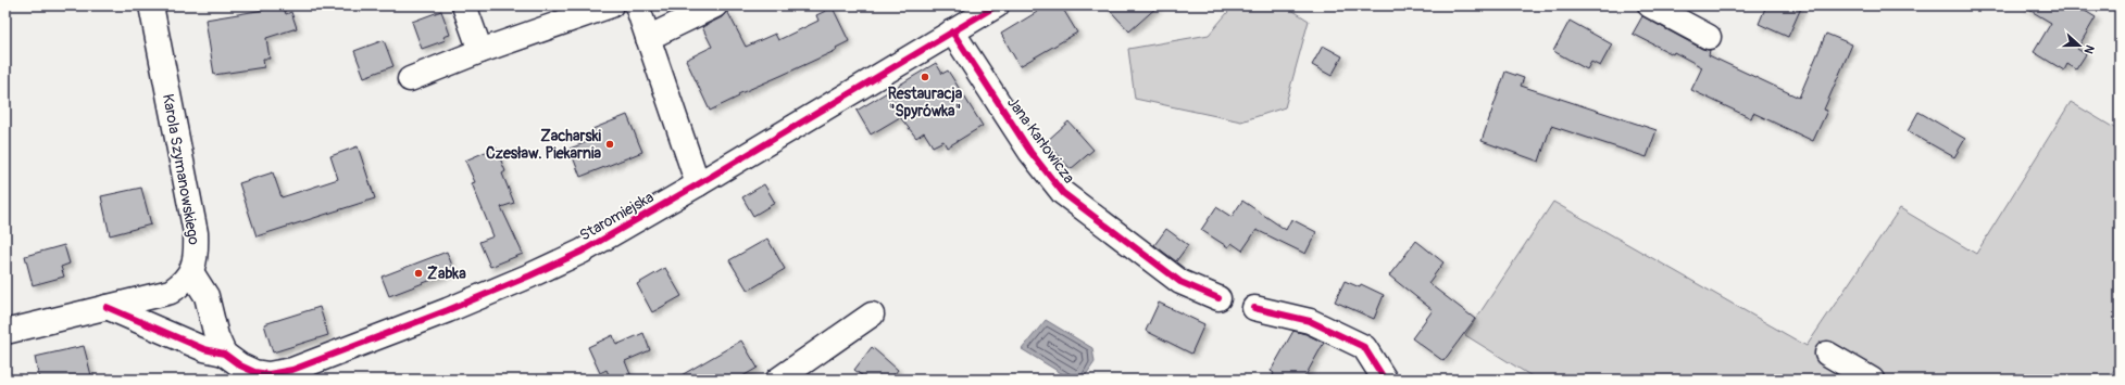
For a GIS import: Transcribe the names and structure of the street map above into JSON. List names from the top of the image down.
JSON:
{
  "streets": {
    "street": ["Jana Karłowicza", "Karola Szymanowskiego", "Staromiejska"]
  },
  "crossings": [
    ["Jana Karłowicza", "Staromiejska"]
  ],
  "places": ["Restauracja \"Spyrówka\"", "Zacharski Czesław. Piekarnia", "Żabka"],
  "north": "right"
}
